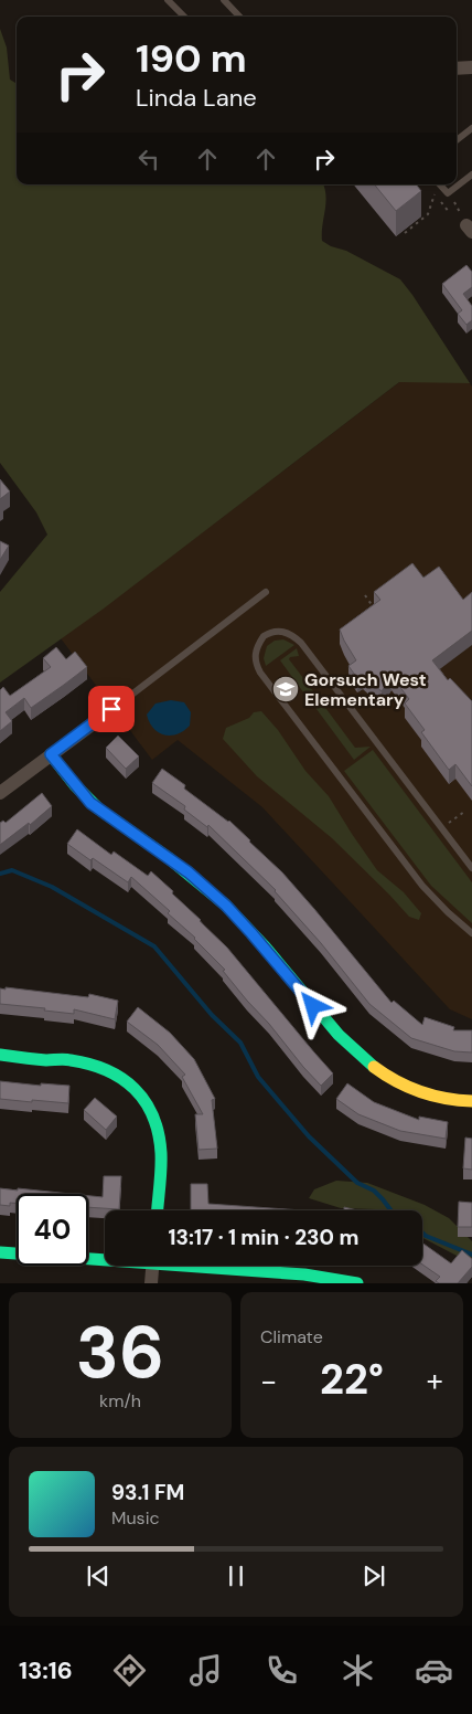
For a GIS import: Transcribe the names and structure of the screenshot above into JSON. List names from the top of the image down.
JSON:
{
  "places": {
    "school or university": ["Gorsuch West Elementary"]
  },
  "page": {
    "turn": ["190 m", "Linda Lane"],
    "limit": "40",
    "trip": "13:17 · 1 min · 230 m",
    "tile": [
      ["36", "km/h"],
      "Climate"
    ],
    "heat": ["−", "22°", "+"],
    "song": ["93.1 FM", "Music"],
    "tabs": "13:16"
  }
}
